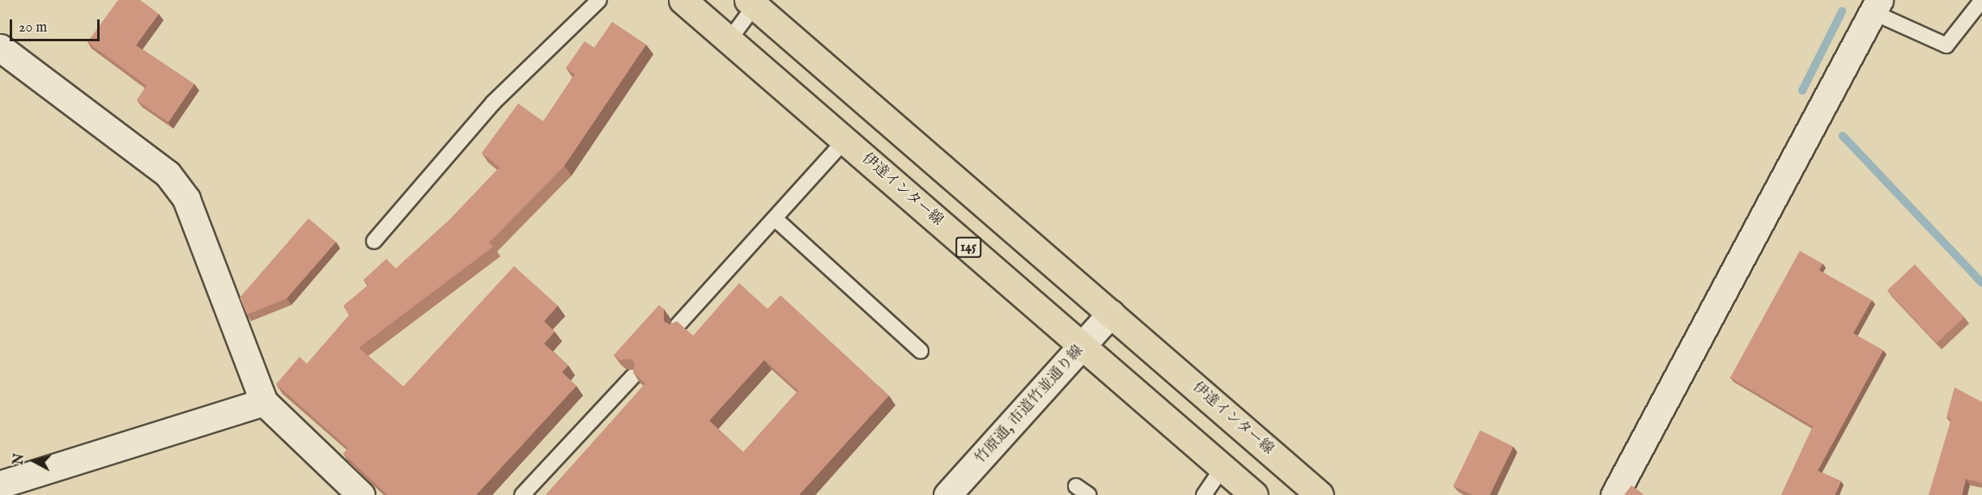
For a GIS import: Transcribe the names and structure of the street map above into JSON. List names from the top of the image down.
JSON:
{
  "streets": {
    "main road": ["伊達インター線", "145"],
    "street": ["竹原通, 市道竹並通り線"]
  },
  "crossings": [
    ["伊達インター線", "竹原通, 市道竹並通り線"]
  ],
  "scale_bar": "20 m",
  "north": "left"
}
